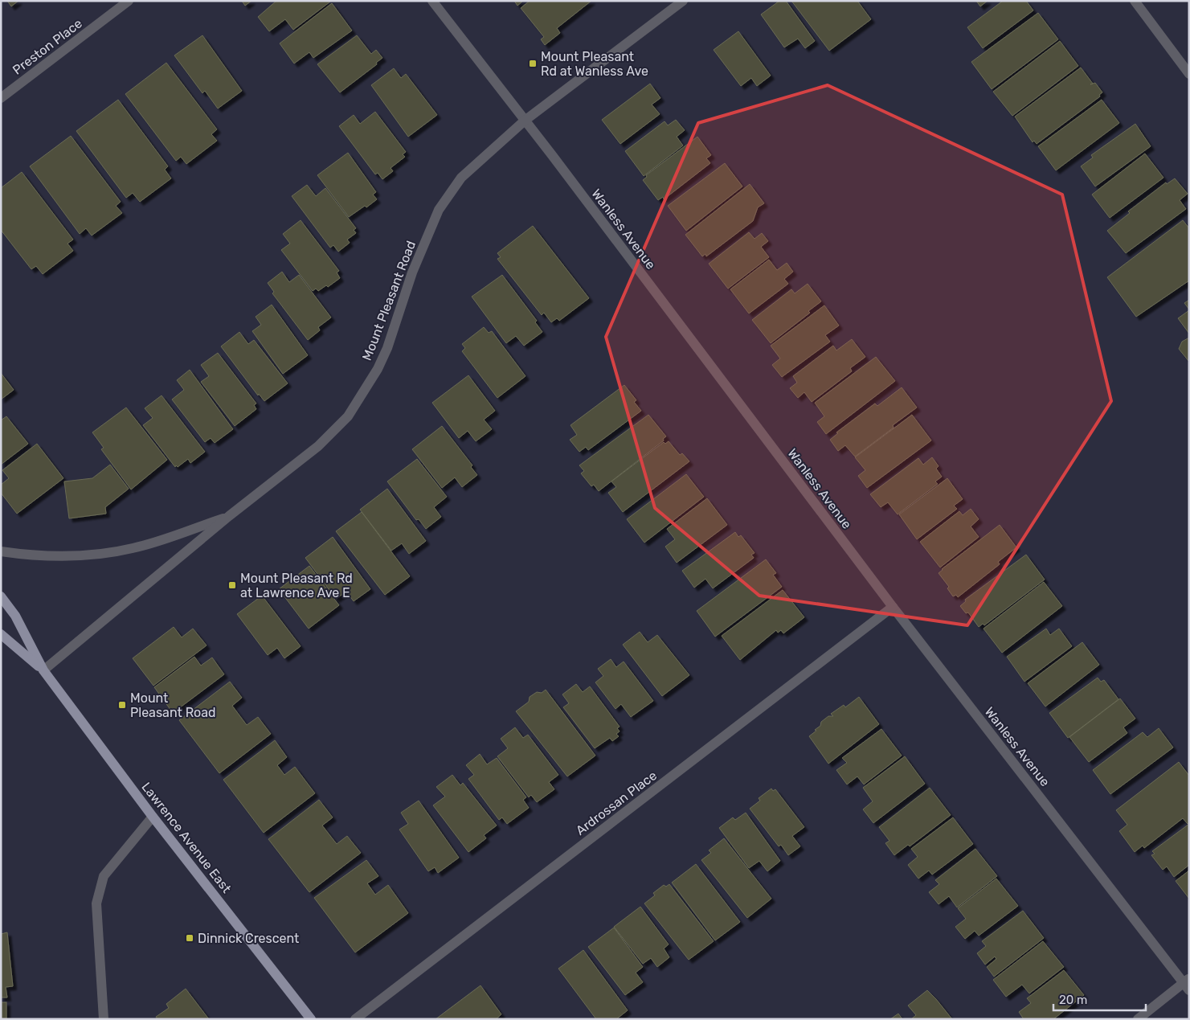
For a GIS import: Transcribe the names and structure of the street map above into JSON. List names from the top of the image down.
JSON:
{
  "streets": {
    "main road": ["Lawrence Avenue East"],
    "street": [
      "Preston Place",
      "Wanless Avenue",
      "Mount Pleasant Road",
      "Ardrossan Place"
    ]
  },
  "crossings": [
    ["Wanless Avenue", "Mount Pleasant Road"],
    ["Wanless Avenue", "Ardrossan Place"],
    ["Mount Pleasant Road", "Lawrence Avenue East"]
  ],
  "places": {
    "transit": [
      "Mount Pleasant Rd at Wanless Ave",
      "Mount Pleasant Rd at Lawrence Ave E",
      "Mount Pleasant Road",
      "Dinnick Crescent"
    ]
  },
  "scale_bar": "20 m"
}
